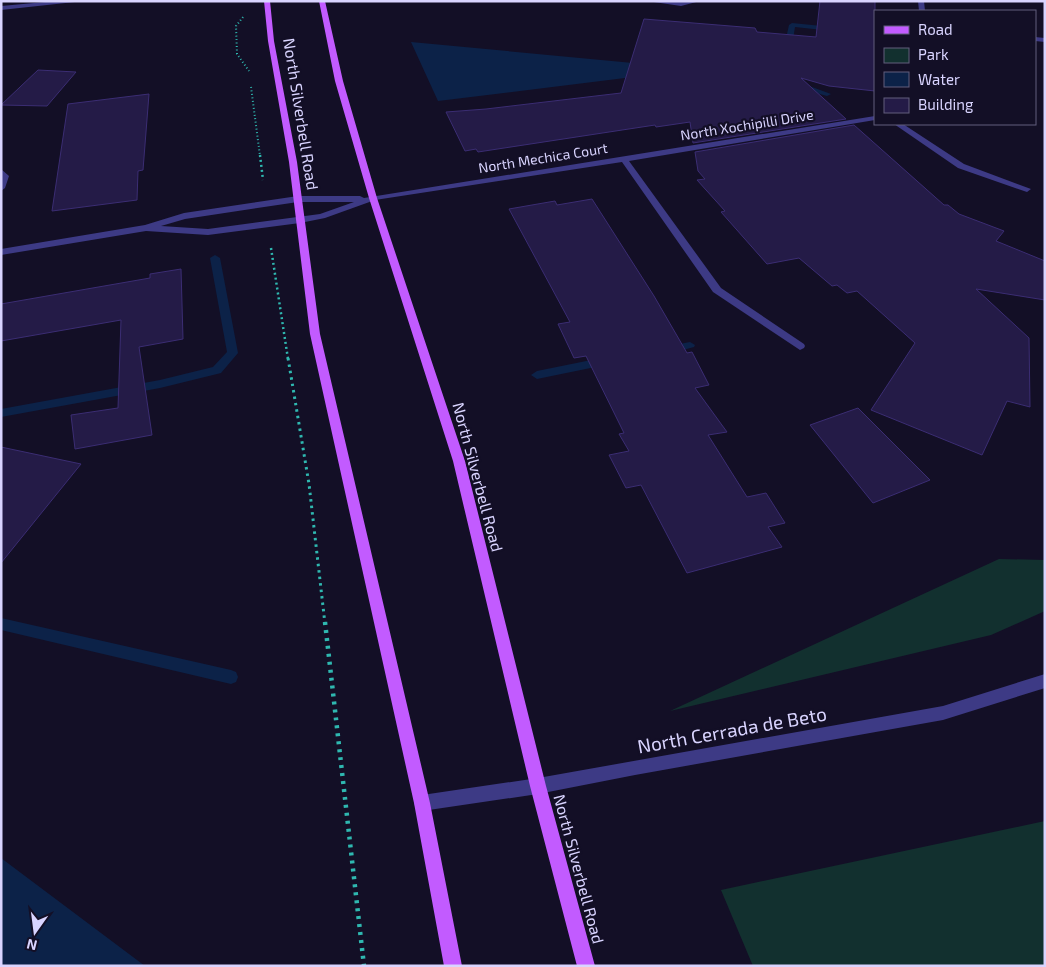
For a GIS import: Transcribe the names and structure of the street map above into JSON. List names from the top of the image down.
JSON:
{
  "streets": {
    "main road": ["North Silverbell Road"],
    "street": ["North Xochipilli Drive", "North Mechica Court", "North Cerrada de Beto"]
  },
  "crossings": [
    ["North Silverbell Road", "North Mechica Court"],
    ["North Silverbell Road", "North Cerrada de Beto"],
    ["North Xochipilli Drive", "North Mechica Court"]
  ],
  "legend": [
    "Road",
    "Park",
    "Water",
    "Building"
  ],
  "north": "bottom"
}
